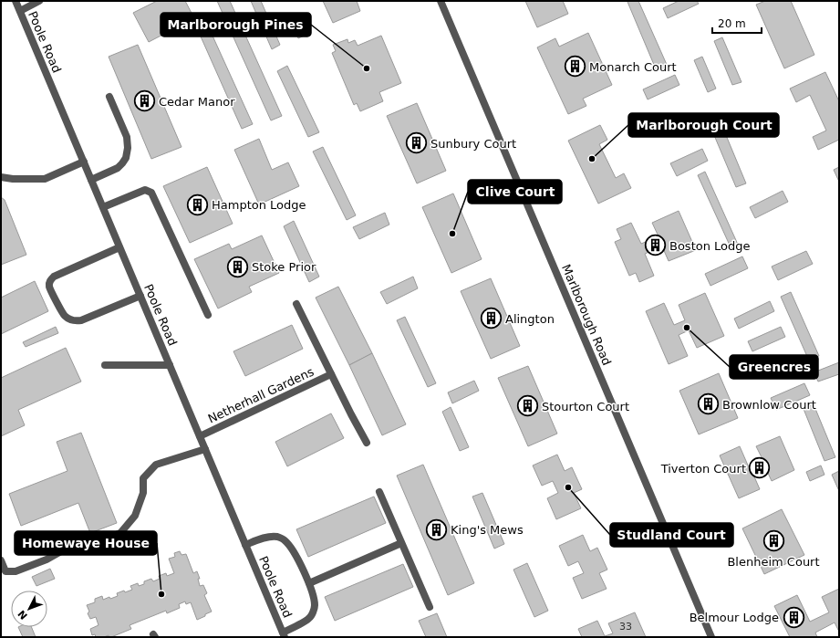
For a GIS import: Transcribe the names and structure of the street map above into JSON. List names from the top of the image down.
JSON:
{
  "streets": {
    "street": ["Poole Road", "Marlborough Road", "Netherhall Gardens"]
  },
  "crossings": [
    ["Poole Road", "Netherhall Gardens"]
  ],
  "places": {
    "building": [
      "Monarch Court",
      "Cedar Manor",
      "Sunbury Court",
      "Hampton Lodge",
      "Boston Lodge",
      "Stoke Prior",
      "Alington",
      "Brownlow Court",
      "Stourton Court",
      "Tiverton Court",
      "King's Mews",
      "Blenheim Court",
      "Belmour Lodge"
    ],
    "other": [
      "Marlborough Pines",
      "Marlborough Court",
      "Clive Court",
      "Greencres",
      "Studland Court",
      "Homewaye House"
    ]
  },
  "house_numbers": ["33"],
  "scale_bar": "20 m",
  "north": "bottom left"
}
